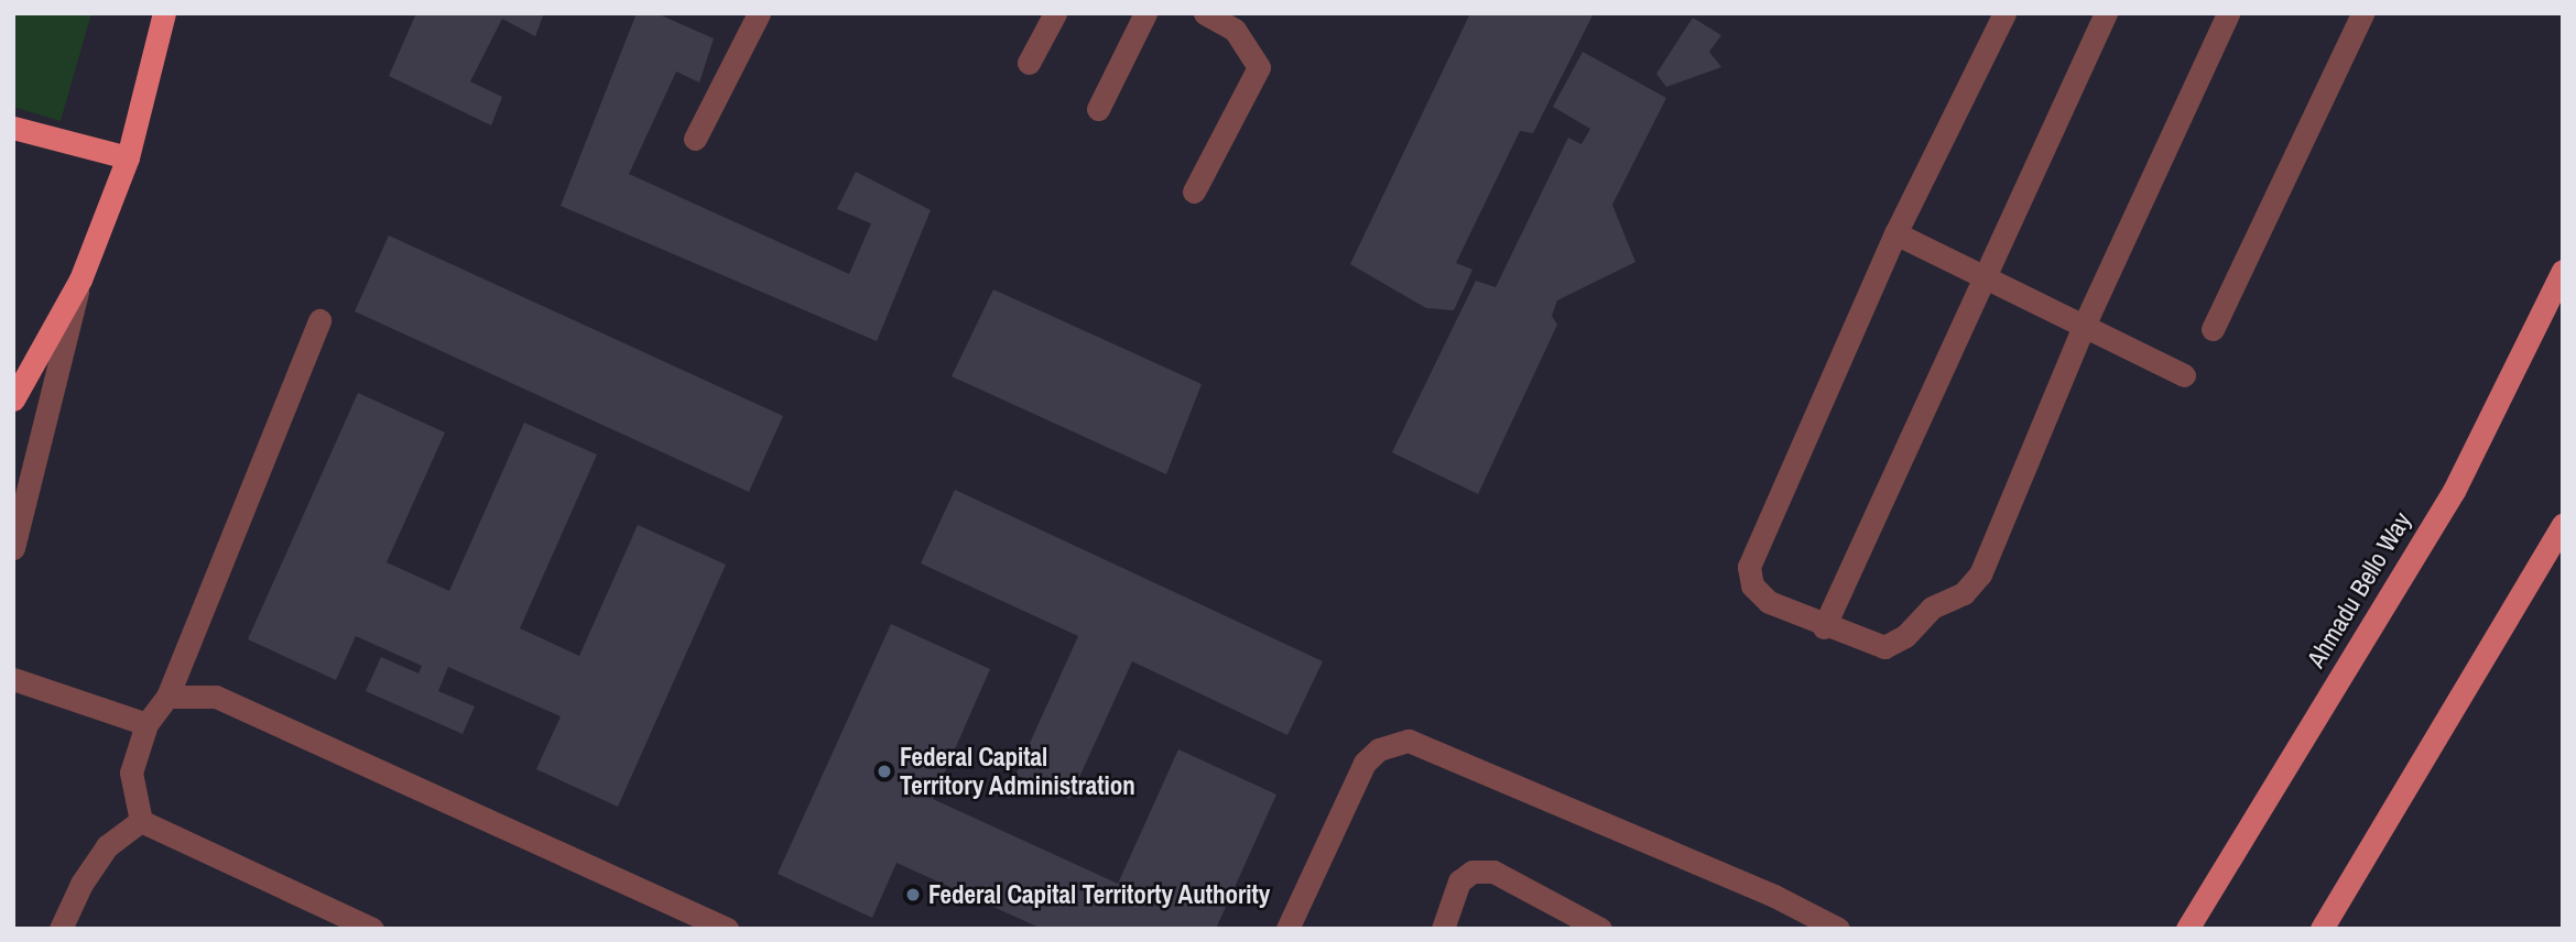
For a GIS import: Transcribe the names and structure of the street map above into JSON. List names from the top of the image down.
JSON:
{
  "streets": {
    "main road": ["Ahmadu Bello Way"]
  },
  "places": ["Federal Capital Territory Administration", "Federal Capital Territorty Authority"]
}
